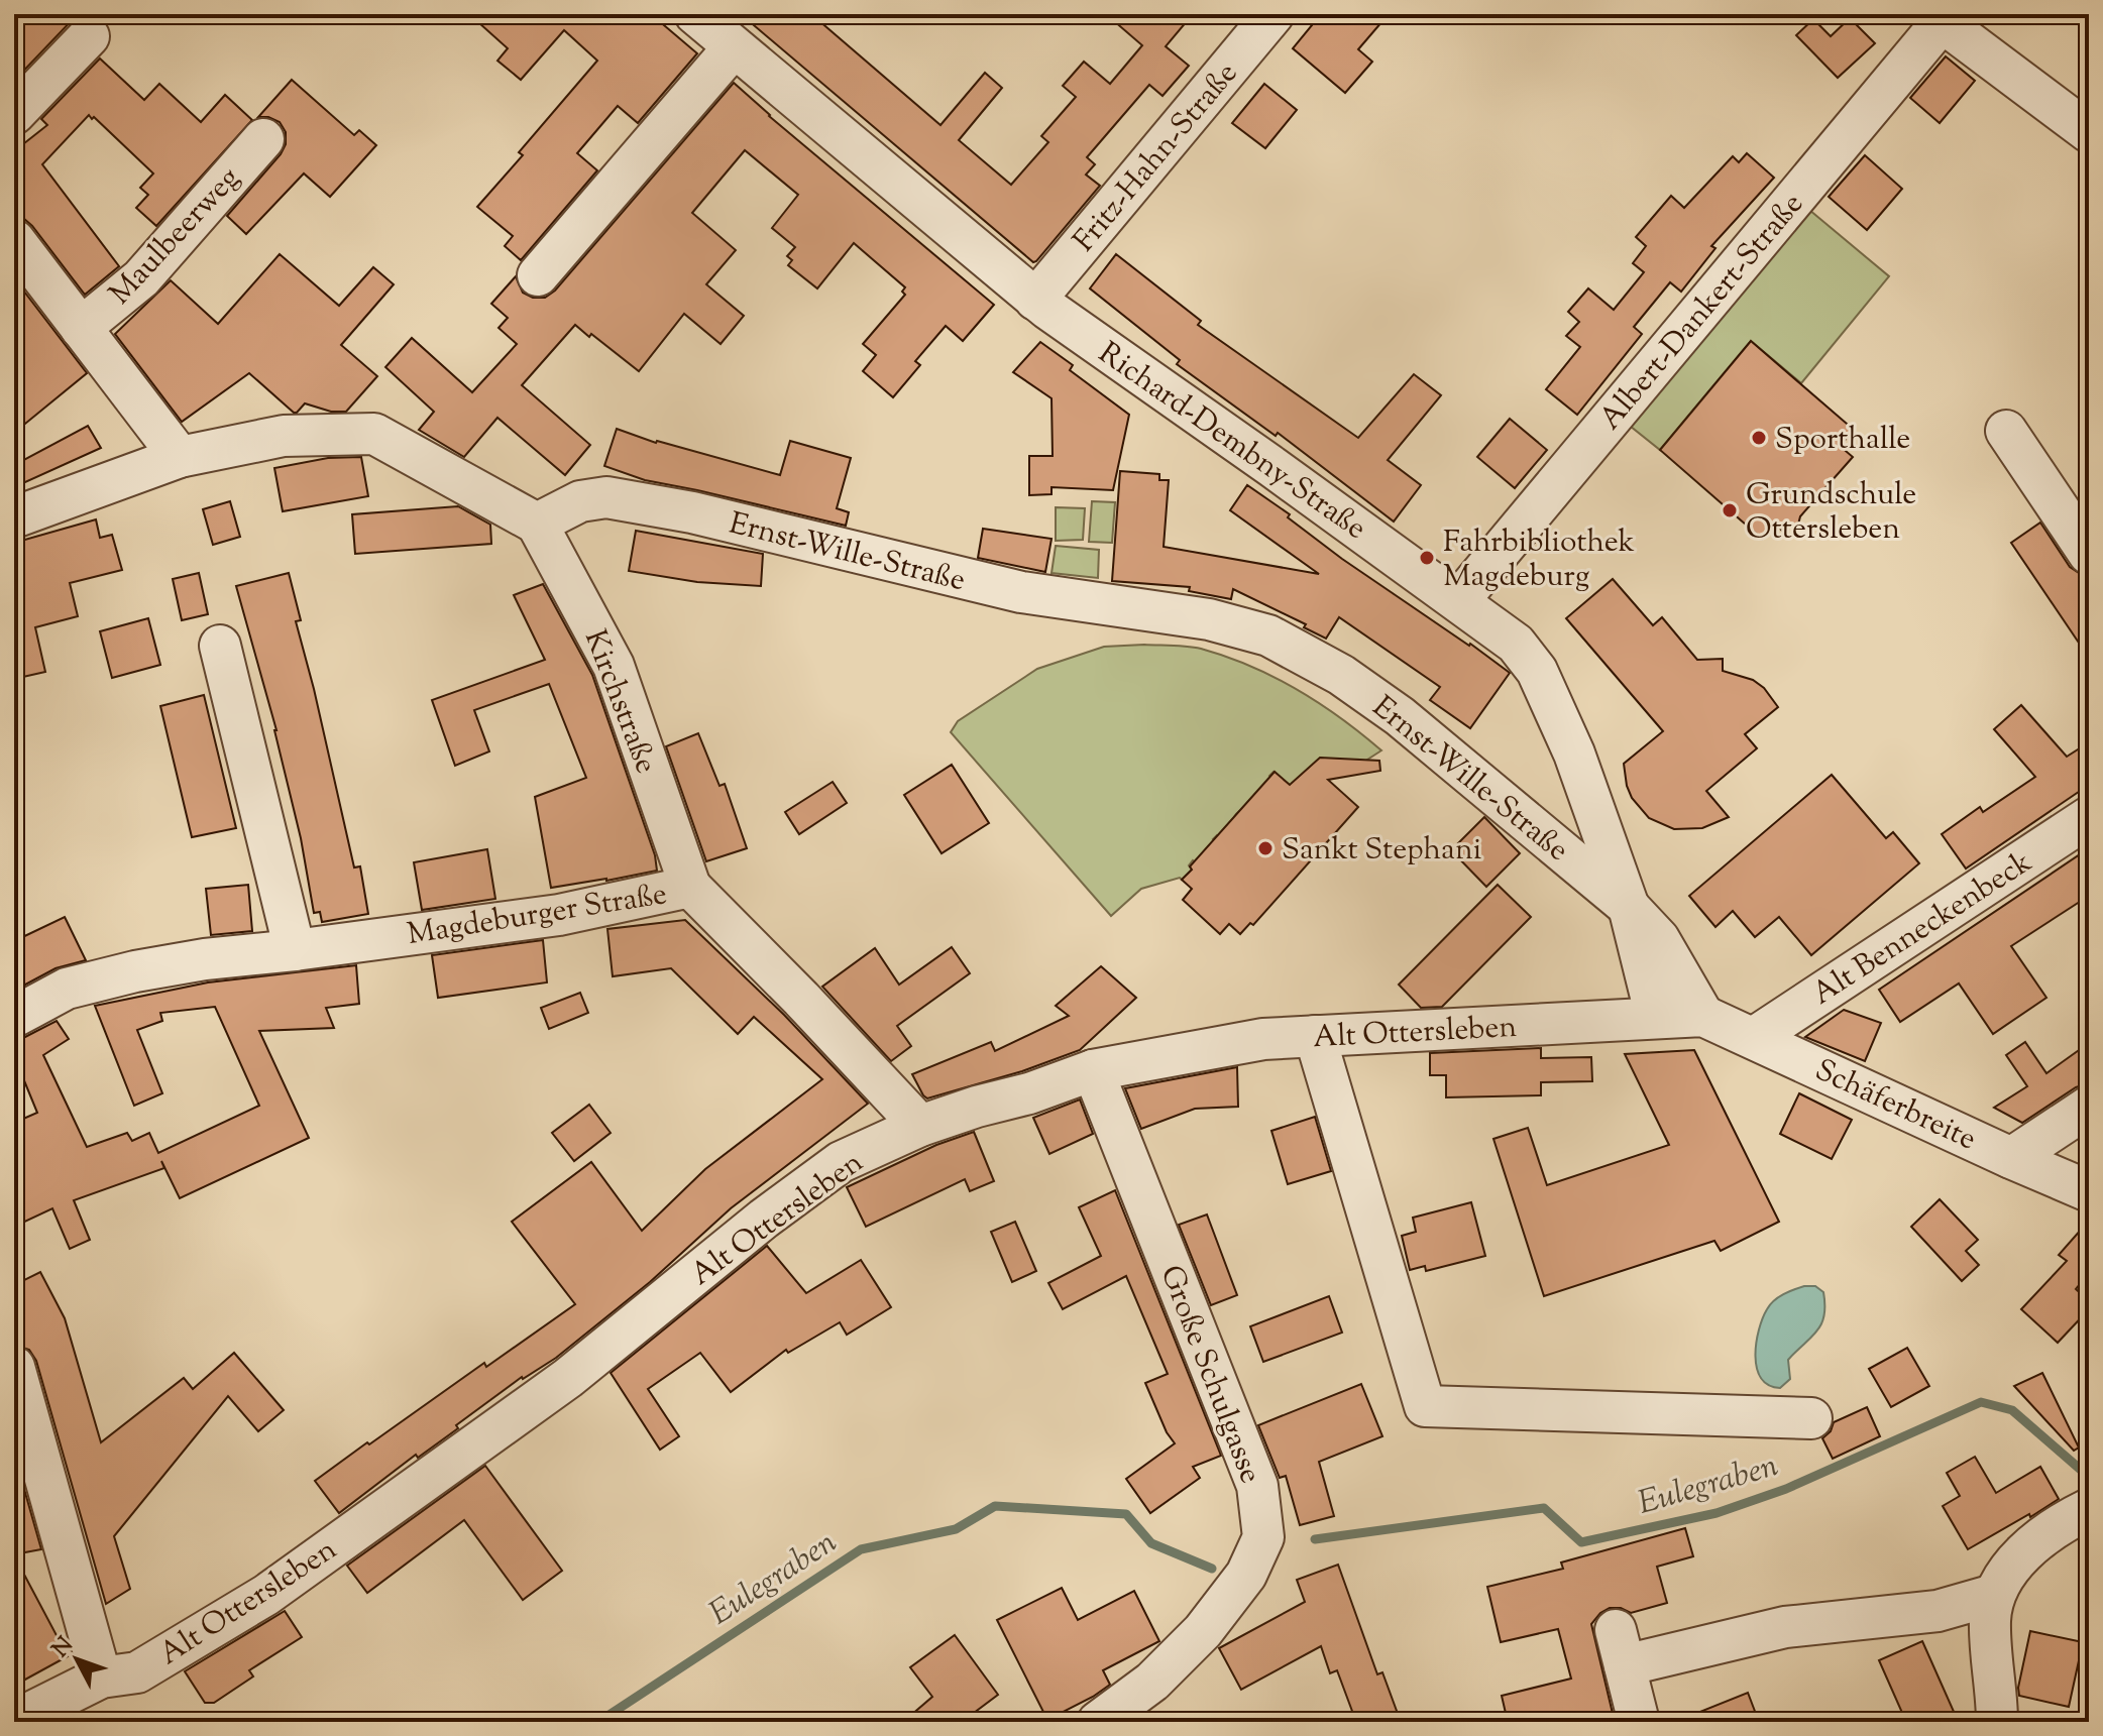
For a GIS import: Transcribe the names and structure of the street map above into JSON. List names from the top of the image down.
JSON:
{
  "streets": {
    "street": [
      "Fritz-Hahn-Straße",
      "Maulbeerweg",
      "Albert-Dankert-Straße",
      "Richard-Dembny-Straße",
      "Ernst-Wille-Straße",
      "Kirchstraße",
      "Magdeburger Straße",
      "Alt Benneckenbeck",
      "Alt Ottersleben",
      "Schäferbreite",
      "Große Schulgasse"
    ]
  },
  "crossings": [
    ["Fritz-Hahn-Straße", "Richard-Dembny-Straße"],
    ["Albert-Dankert-Straße", "Richard-Dembny-Straße"],
    ["Richard-Dembny-Straße", "Ernst-Wille-Straße"],
    ["Richard-Dembny-Straße", "Alt Ottersleben"],
    ["Richard-Dembny-Straße", "Schäferbreite"],
    ["Ernst-Wille-Straße", "Kirchstraße"],
    ["Kirchstraße", "Magdeburger Straße"],
    ["Magdeburger Straße", "Alt Ottersleben"],
    ["Alt Benneckenbeck", "Schäferbreite"],
    ["Alt Ottersleben", "Schäferbreite"],
    ["Alt Ottersleben", "Große Schulgasse"]
  ],
  "water": ["Eulegraben"],
  "places": [
    "Sporthalle",
    "Grundschule Ottersleben",
    "Fahrbibliothek Magdeburg",
    "Sankt Stephani"
  ],
  "north": "top left"
}
